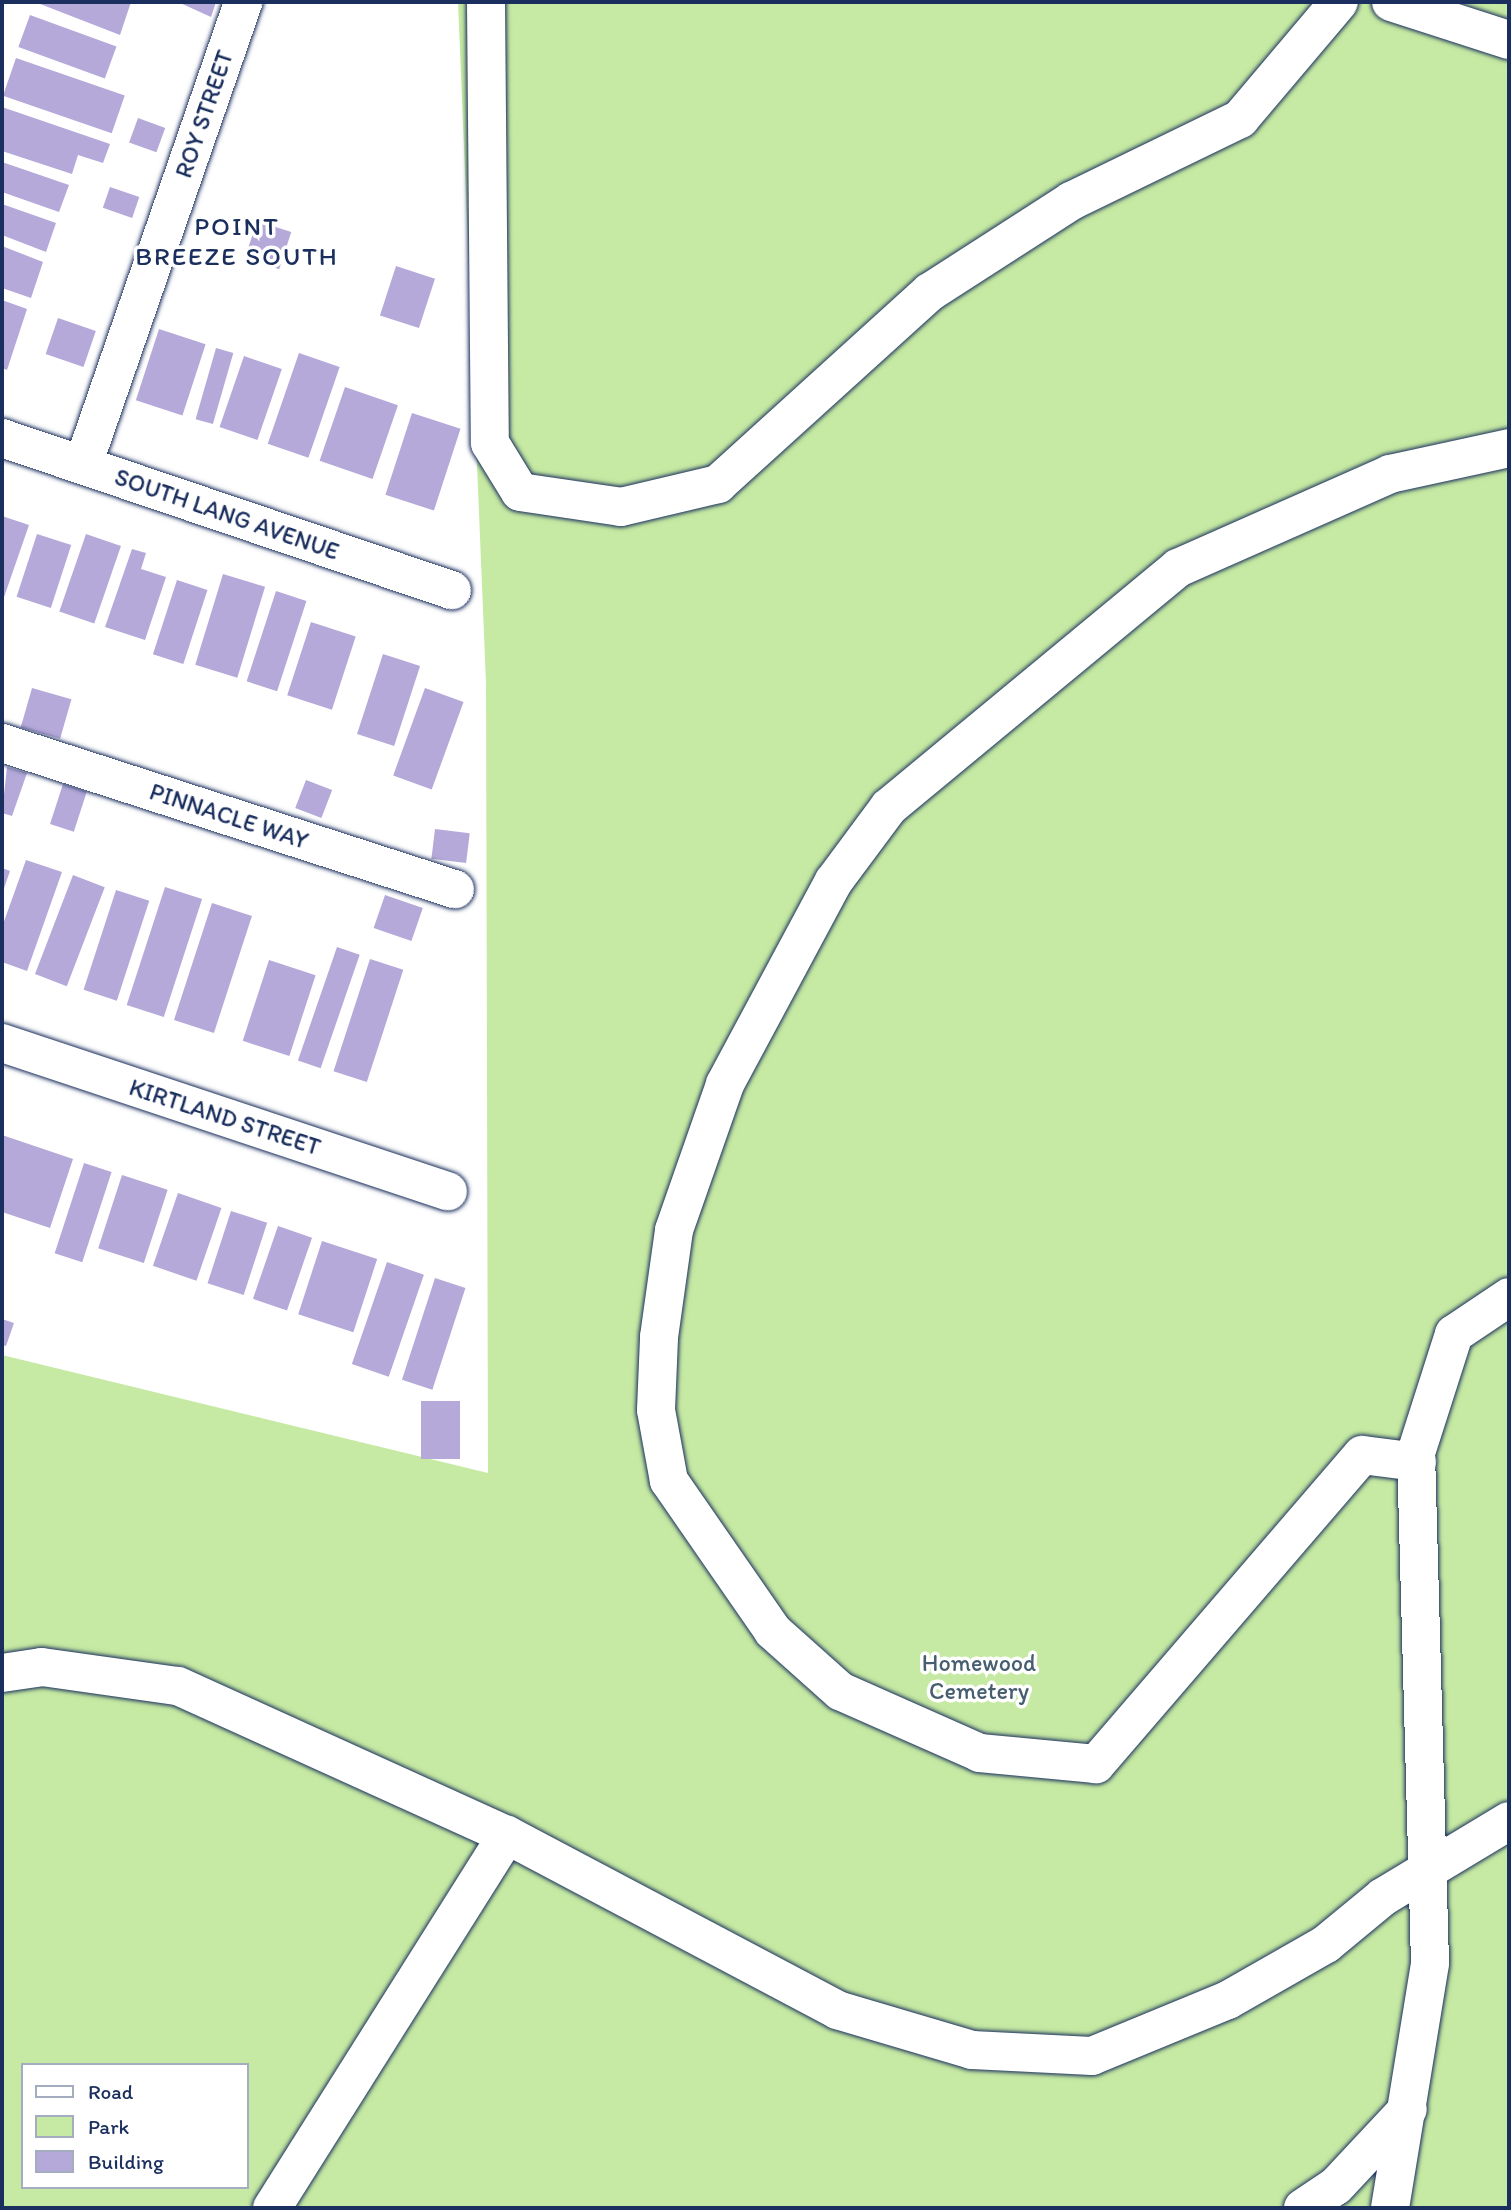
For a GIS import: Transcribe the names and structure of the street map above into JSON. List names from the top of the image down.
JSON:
{
  "streets": {
    "street": [
      "ROY STREET",
      "SOUTH LANG AVENUE",
      "PINNACLE WAY",
      "KIRTLAND STREET"
    ]
  },
  "crossings": [
    ["ROY STREET", "SOUTH LANG AVENUE"]
  ],
  "districts": ["POINT BREEZE SOUTH"],
  "parks": ["Homewood Cemetery"],
  "legend": ["Road", "Park", "Building"]
}
